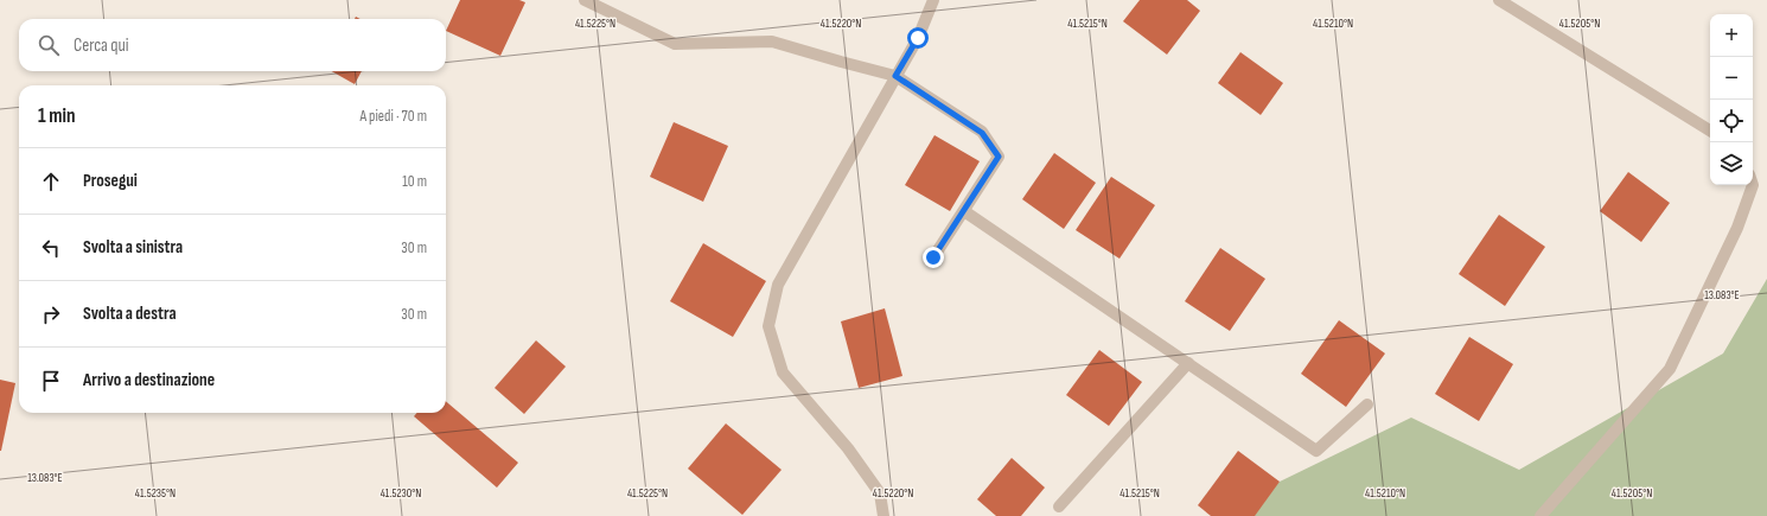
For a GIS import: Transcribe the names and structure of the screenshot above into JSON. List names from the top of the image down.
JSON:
{
  "page": {
    "map_buttons": ["+", "−"],
    "search": "Cerca qui",
    "heading": ["1 min", "A piedi · 70 m"],
    "list": [
      ["Prosegui", "10 m"],
      ["Svolta a sinistra", "30 m"],
      ["Svolta a destra", "30 m"],
      "Arrivo a destinazione"
    ]
  },
  "coordinates": [
    "41.5225°N",
    "41.5220°N",
    "41.5215°N",
    "41.5210°N",
    "41.5205°N",
    "13.083°E",
    "41.5235°N",
    "41.5230°N"
  ]
}
